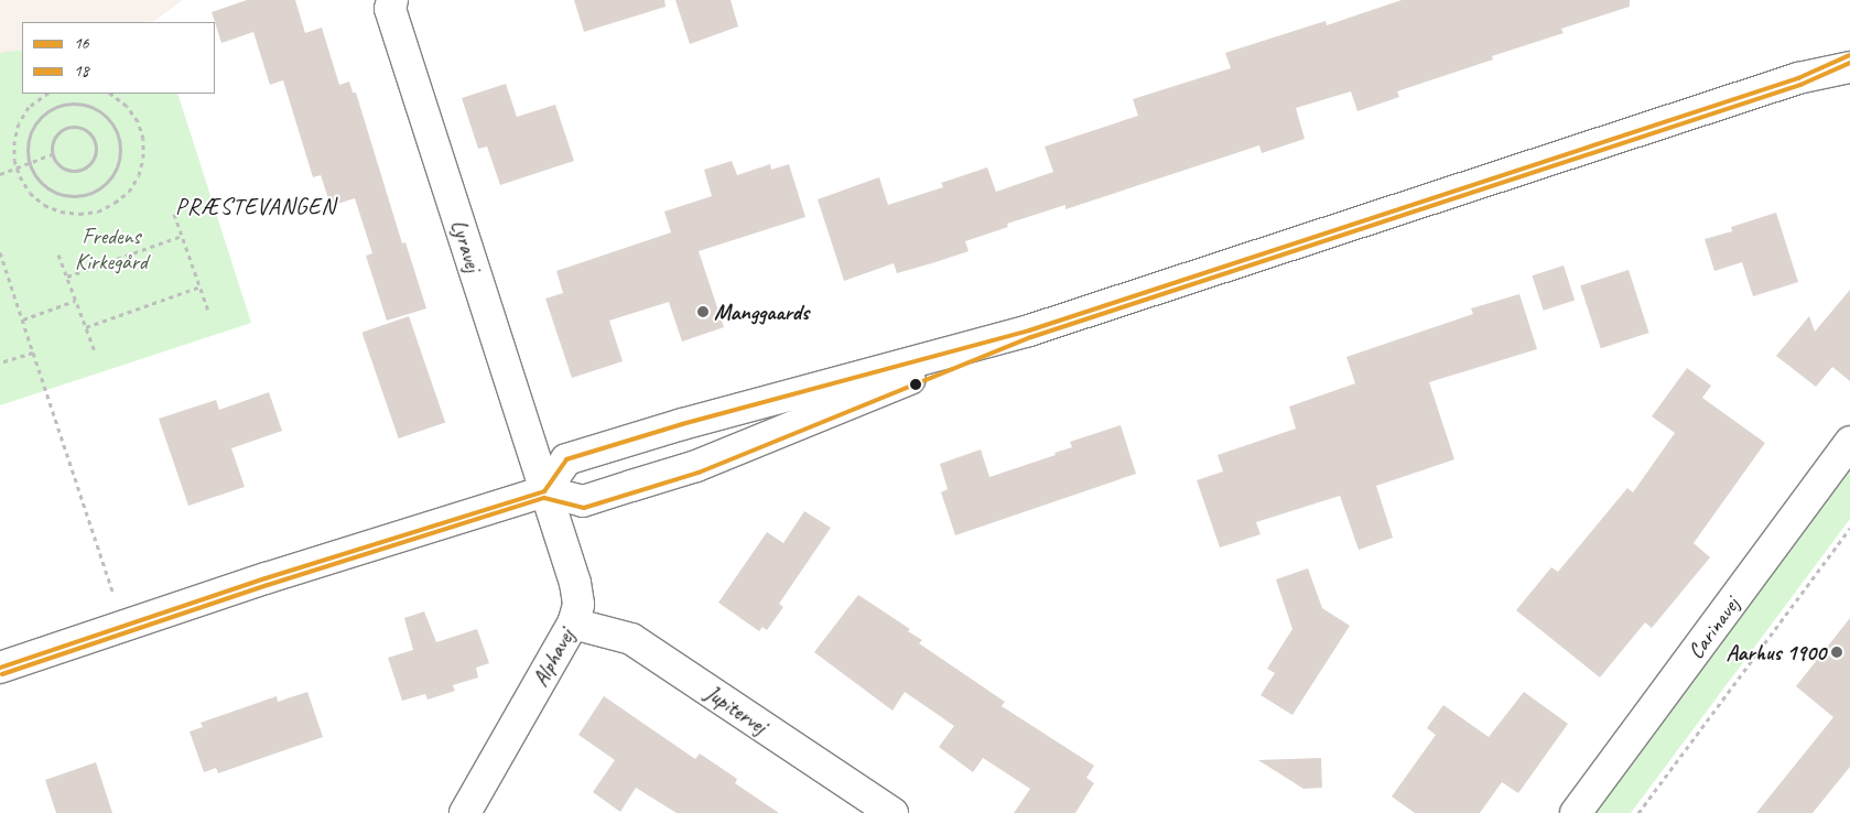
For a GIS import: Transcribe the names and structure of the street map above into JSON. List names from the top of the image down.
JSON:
{
  "streets": {
    "street": [
      "Lyravej",
      "Carinavej",
      "Alphavej",
      "Jupitervej"
    ]
  },
  "crossings": [
    ["Lyravej", "Alphavej"],
    ["Alphavej", "Jupitervej"]
  ],
  "districts": ["PRÆSTEVANGEN"],
  "parks": ["Fredens Kirkegård"],
  "places": ["Manggaards", "Aarhus 1900"],
  "lines": ["transit line 16", "transit line 18"],
  "legend": ["16", "18"]
}
